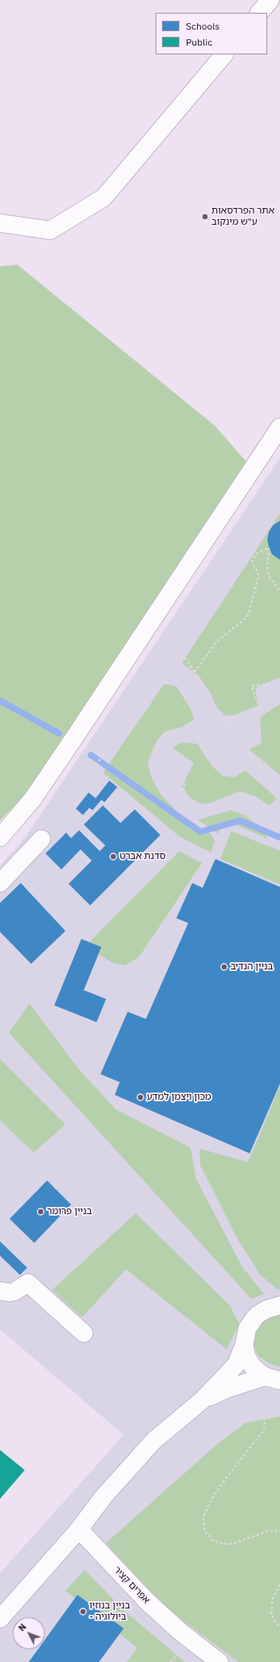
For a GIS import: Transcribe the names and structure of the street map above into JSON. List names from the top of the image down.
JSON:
{
  "streets": {
    "street": ["אפרים קציר"]
  },
  "places": [
    "אתר הפרדסאות ע\"ש מינקוב",
    "סדנת אברט",
    "בניין הנדיב",
    "מכון ויצמן למדע",
    "בניין פרומר",
    "בניין בנוזיו - ביולוגיה"
  ],
  "legend": ["Schools", "Public"],
  "north": "top left"
}
